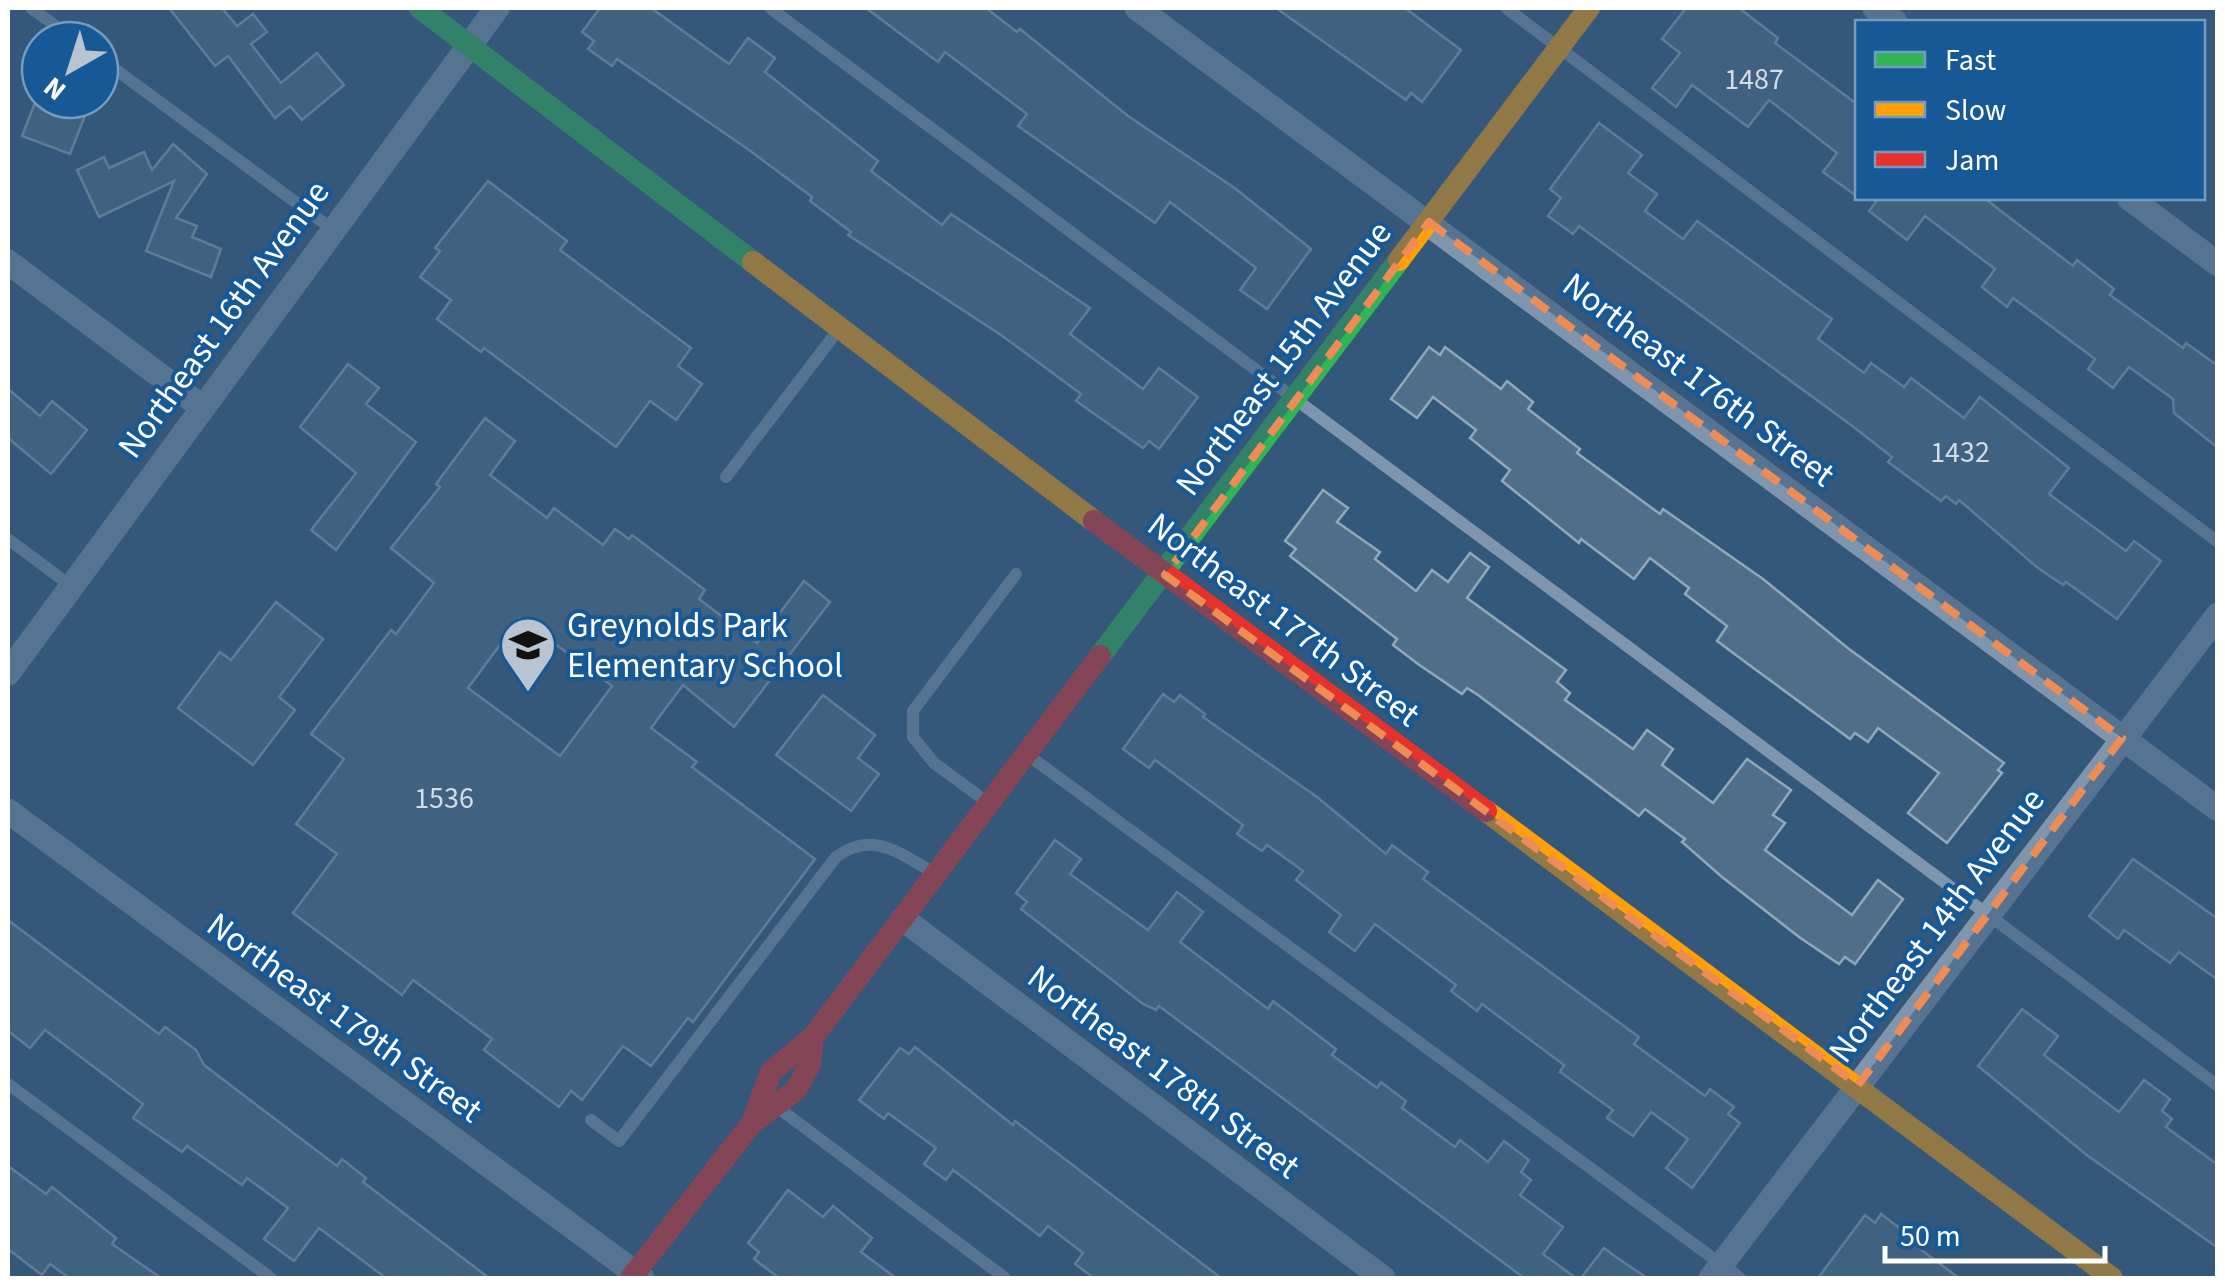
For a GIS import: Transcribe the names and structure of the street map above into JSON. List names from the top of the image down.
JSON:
{
  "streets": {
    "street": [
      "Northeast 16th Avenue",
      "Northeast 15th Avenue",
      "Northeast 176th Street",
      "Northeast 177th Street",
      "Northeast 14th Avenue",
      "Northeast 179th Street",
      "Northeast 178th Street"
    ]
  },
  "crossings": [
    ["Northeast 16th Avenue", "Northeast 177th Street"],
    ["Northeast 15th Avenue", "Northeast 176th Street"],
    ["Northeast 15th Avenue", "Northeast 177th Street"],
    ["Northeast 15th Avenue", "Northeast 179th Street"],
    ["Northeast 15th Avenue", "Northeast 178th Street"],
    ["Northeast 176th Street", "Northeast 14th Avenue"],
    ["Northeast 177th Street", "Northeast 14th Avenue"]
  ],
  "places": {
    "school or university": ["Greynolds Park Elementary School"]
  },
  "house_numbers": ["1487", "1432", "1536"],
  "legend": ["Fast", "Slow", "Jam"],
  "scale_bar": "50 m",
  "north": "bottom left"
}
